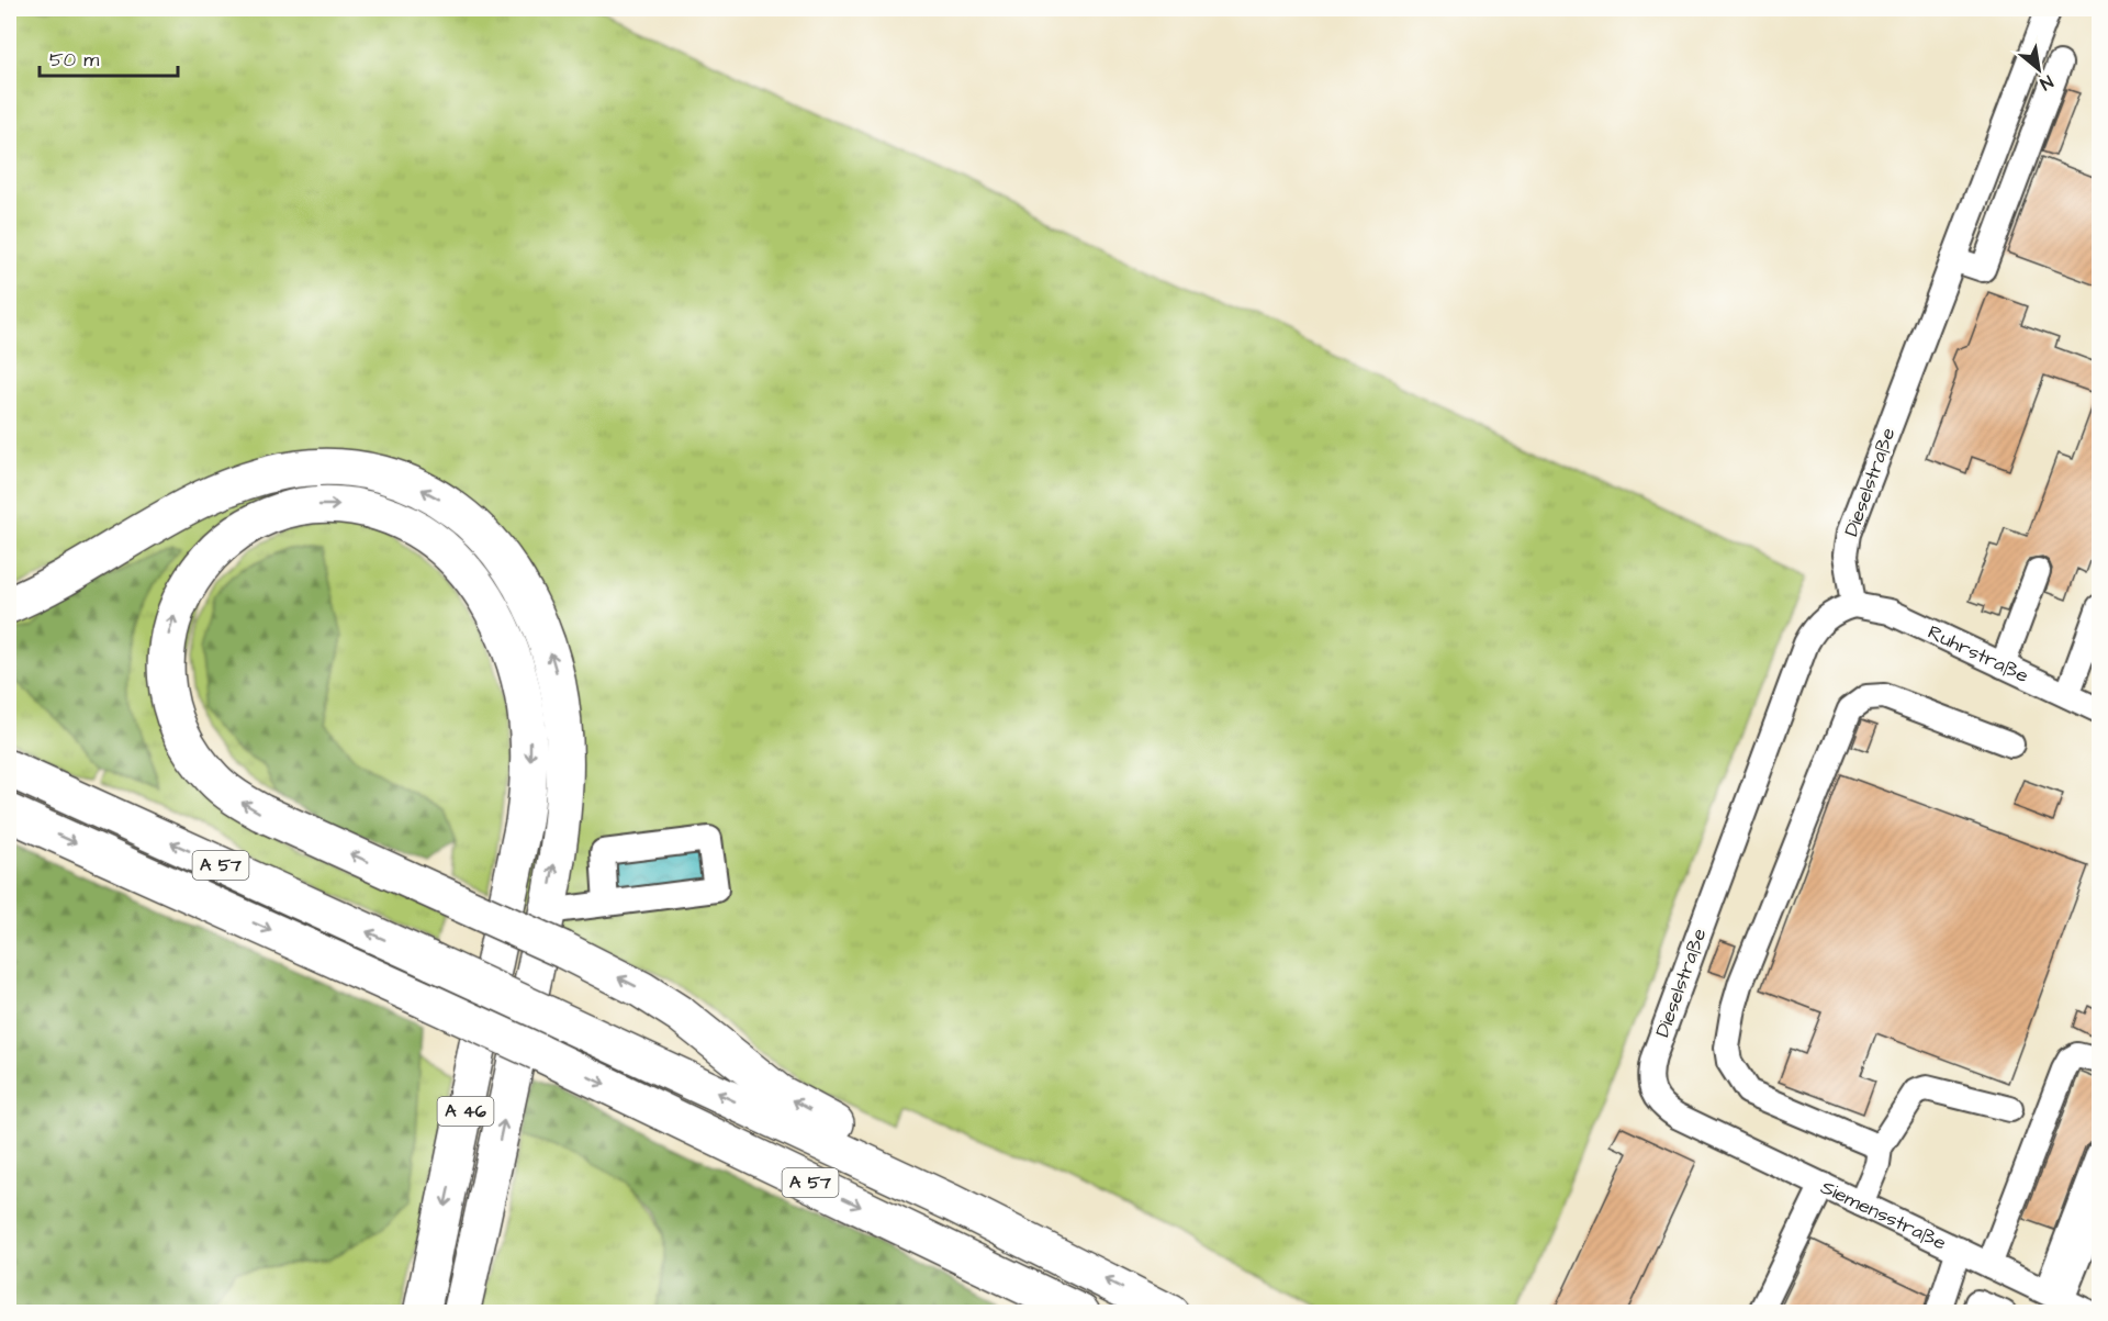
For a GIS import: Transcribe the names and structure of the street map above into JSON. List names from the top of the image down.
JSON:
{
  "streets": {
    "highway": ["A 57", "A 46"],
    "street": ["Dieselstraße", "Ruhrstraße", "Siemensstraße"]
  },
  "crossings": [
    ["Dieselstraße", "Ruhrstraße"],
    ["Dieselstraße", "Siemensstraße"],
    ["A 57", "A 46"]
  ],
  "scale_bar": "50 m",
  "north": "bottom right"
}
